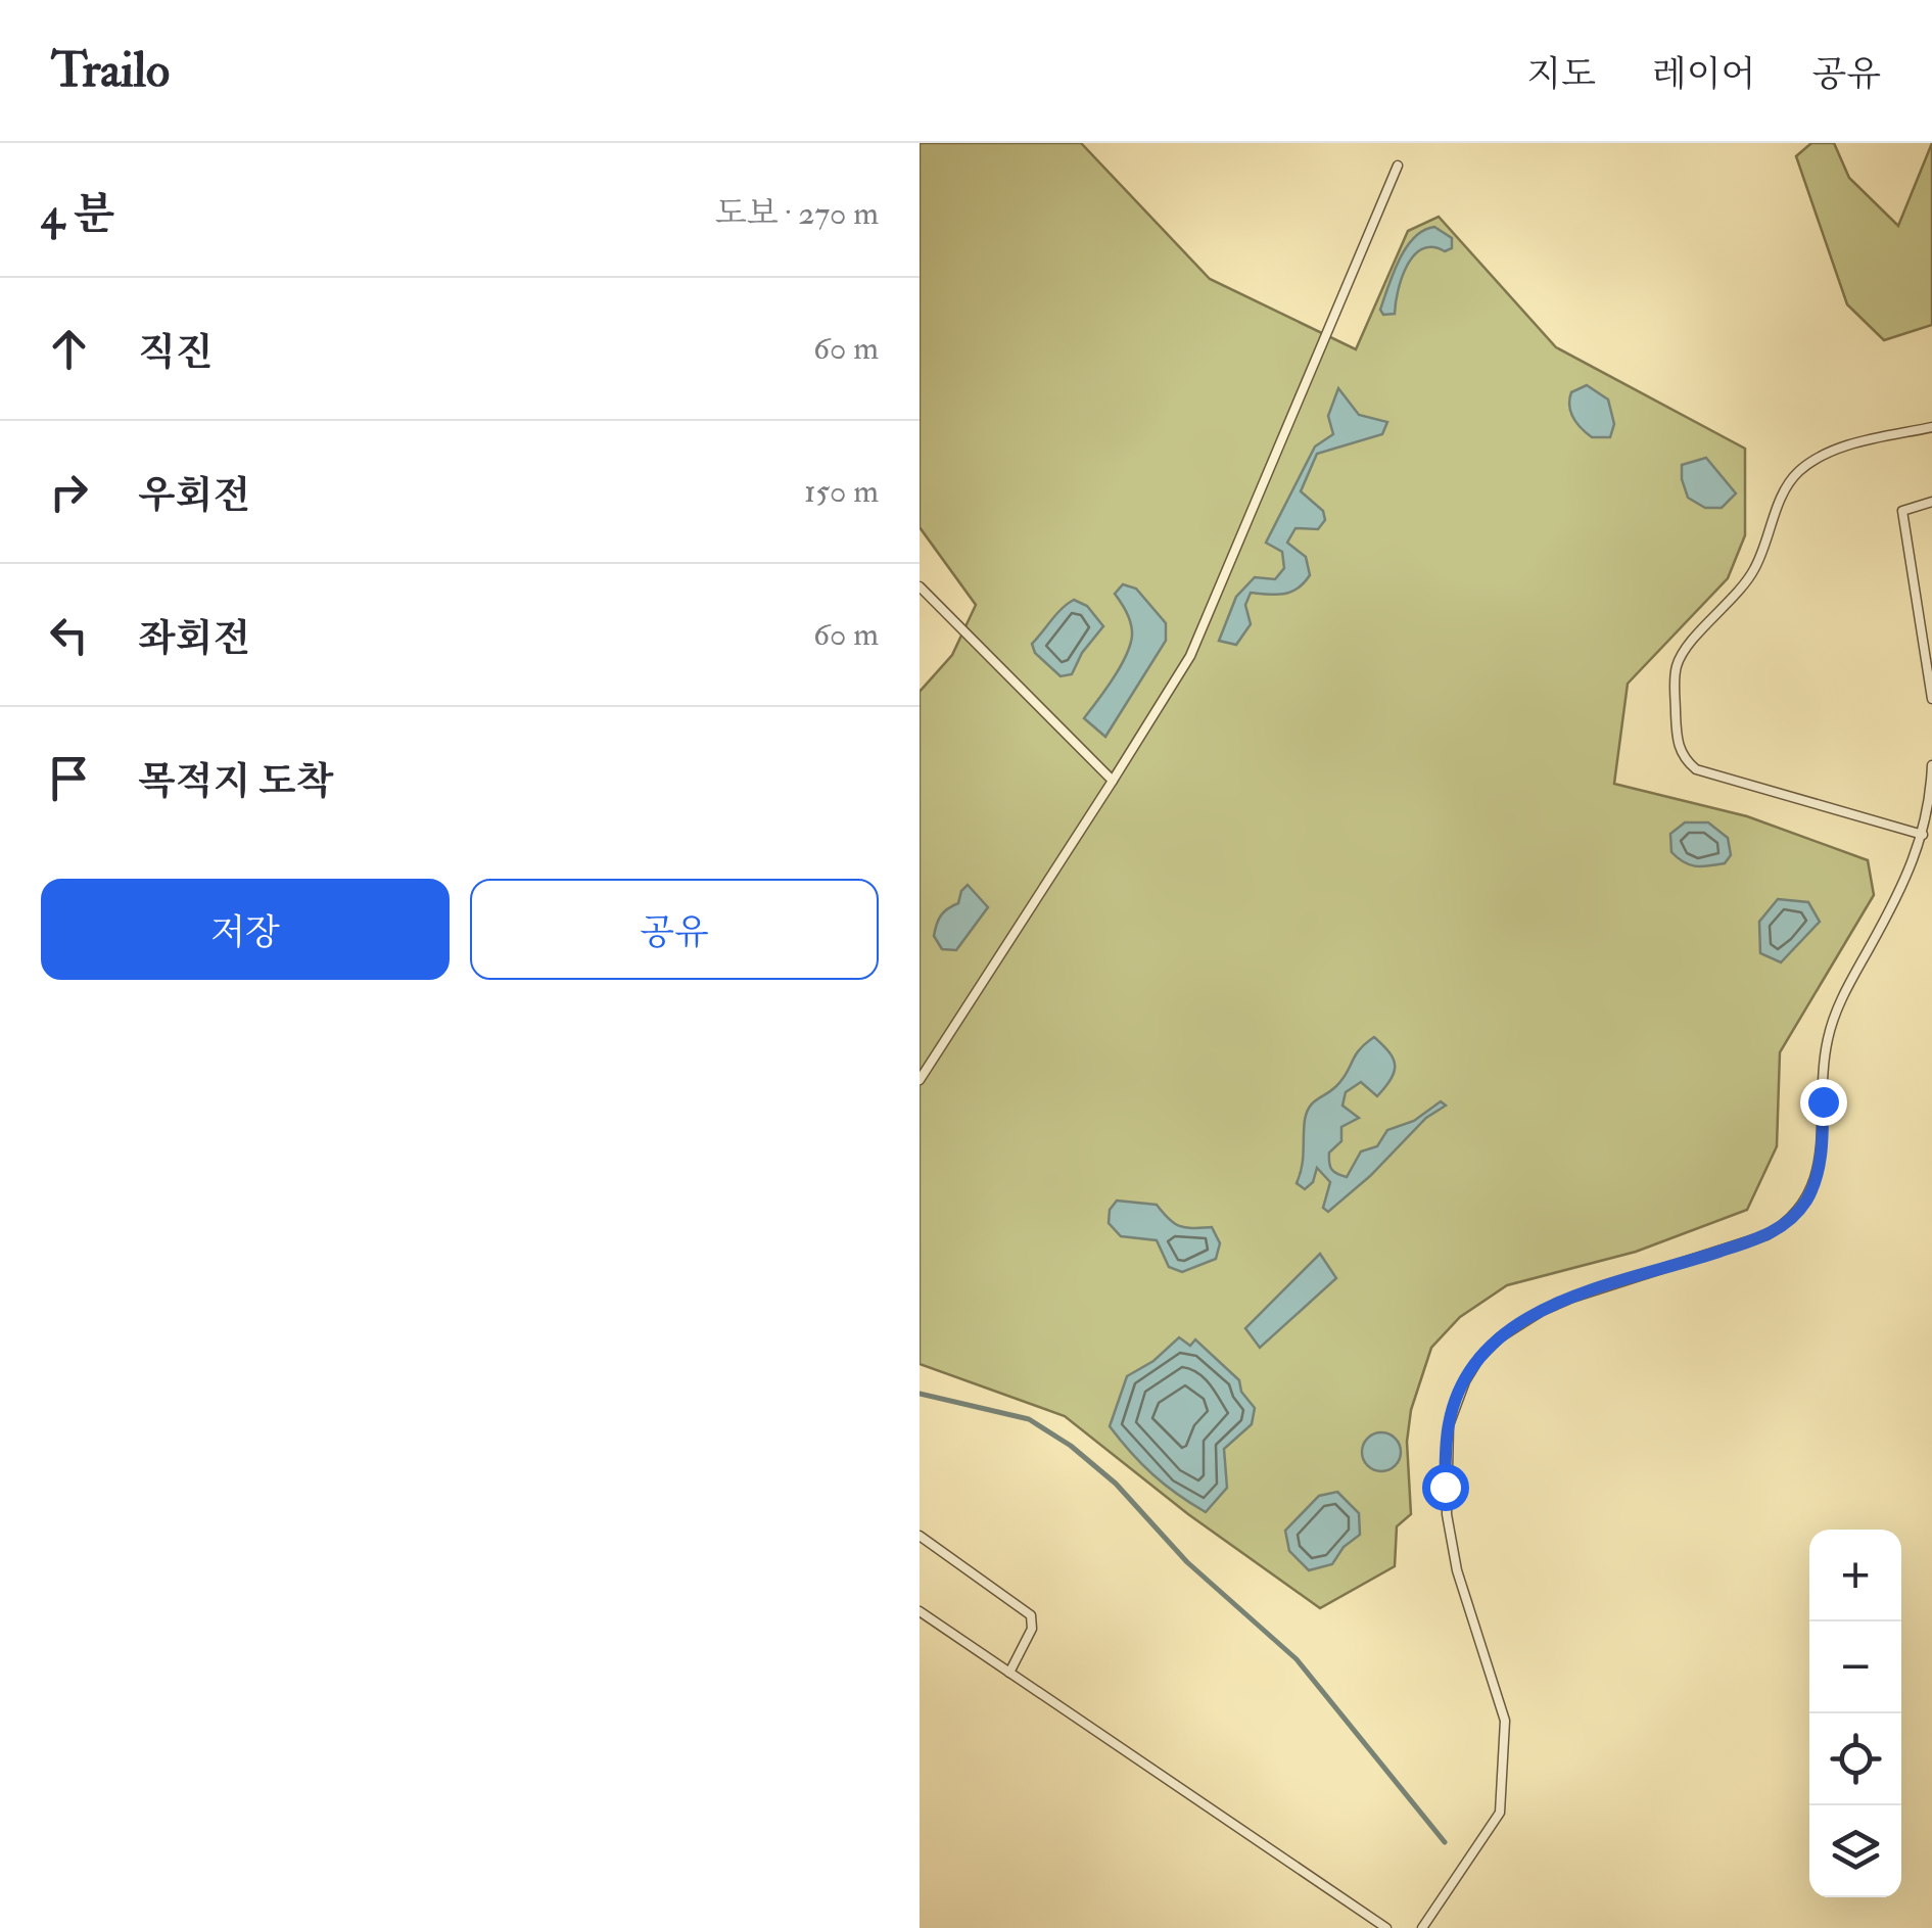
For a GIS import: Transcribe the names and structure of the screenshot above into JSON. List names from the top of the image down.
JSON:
{
  "page": {
    "header": "Trailo",
    "nav": ["지도", "레이어", "공유"],
    "heading": ["4 분", "도보 · 270 m"],
    "list": [
      ["직진", "60 m"],
      ["우회전", "150 m"],
      ["좌회전", "60 m"],
      "목적지 도착"
    ],
    "buttons": ["저장", "공유"],
    "map_buttons": ["+", "−"]
  }
}
